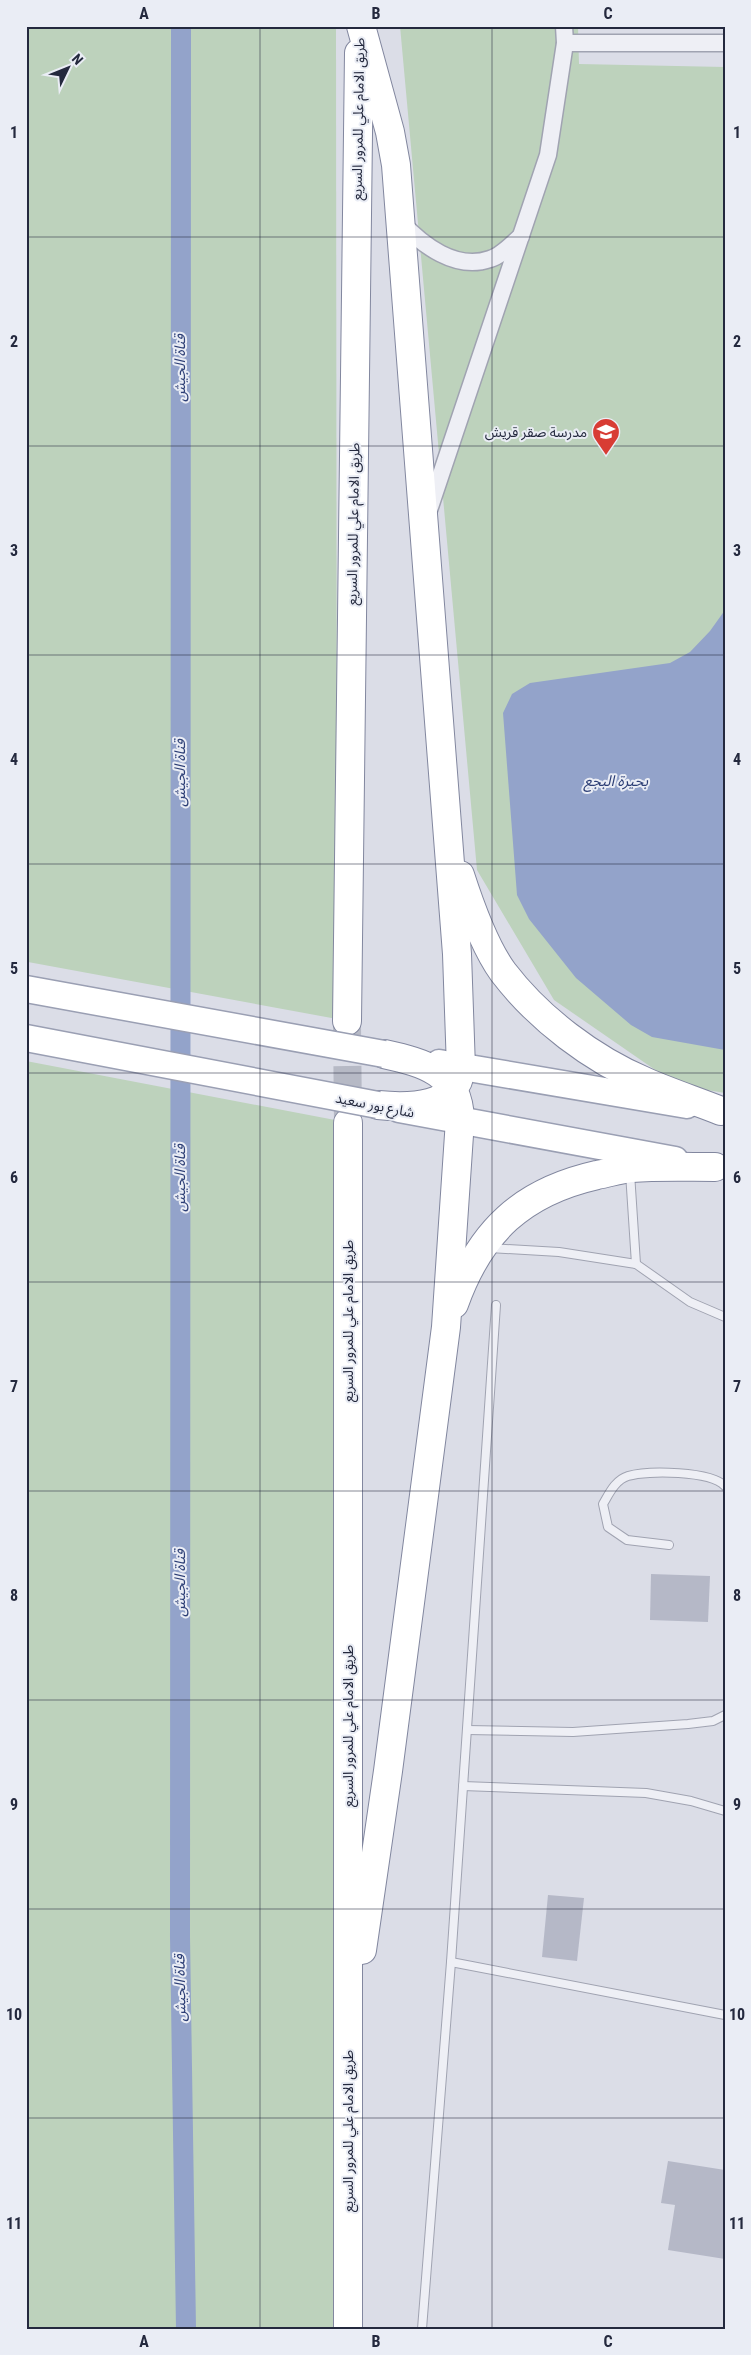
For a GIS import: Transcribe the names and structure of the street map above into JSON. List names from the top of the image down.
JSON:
{
  "streets": {
    "highway": ["طريق الامام علي للمرور السريع"],
    "main road": ["شارع بور سعيد"]
  },
  "water": ["قناة الجيش", "بحيرة البجع"],
  "places": {
    "school or university": ["مدرسة صقر قريش"]
  },
  "north": "top right",
  "grid": {
    "columns": ["A", "B", "C"],
    "rows": [
      "1",
      "2",
      "3",
      "4",
      "5",
      "6",
      "7",
      "8",
      "9",
      "10",
      "11"
    ]
  }
}
